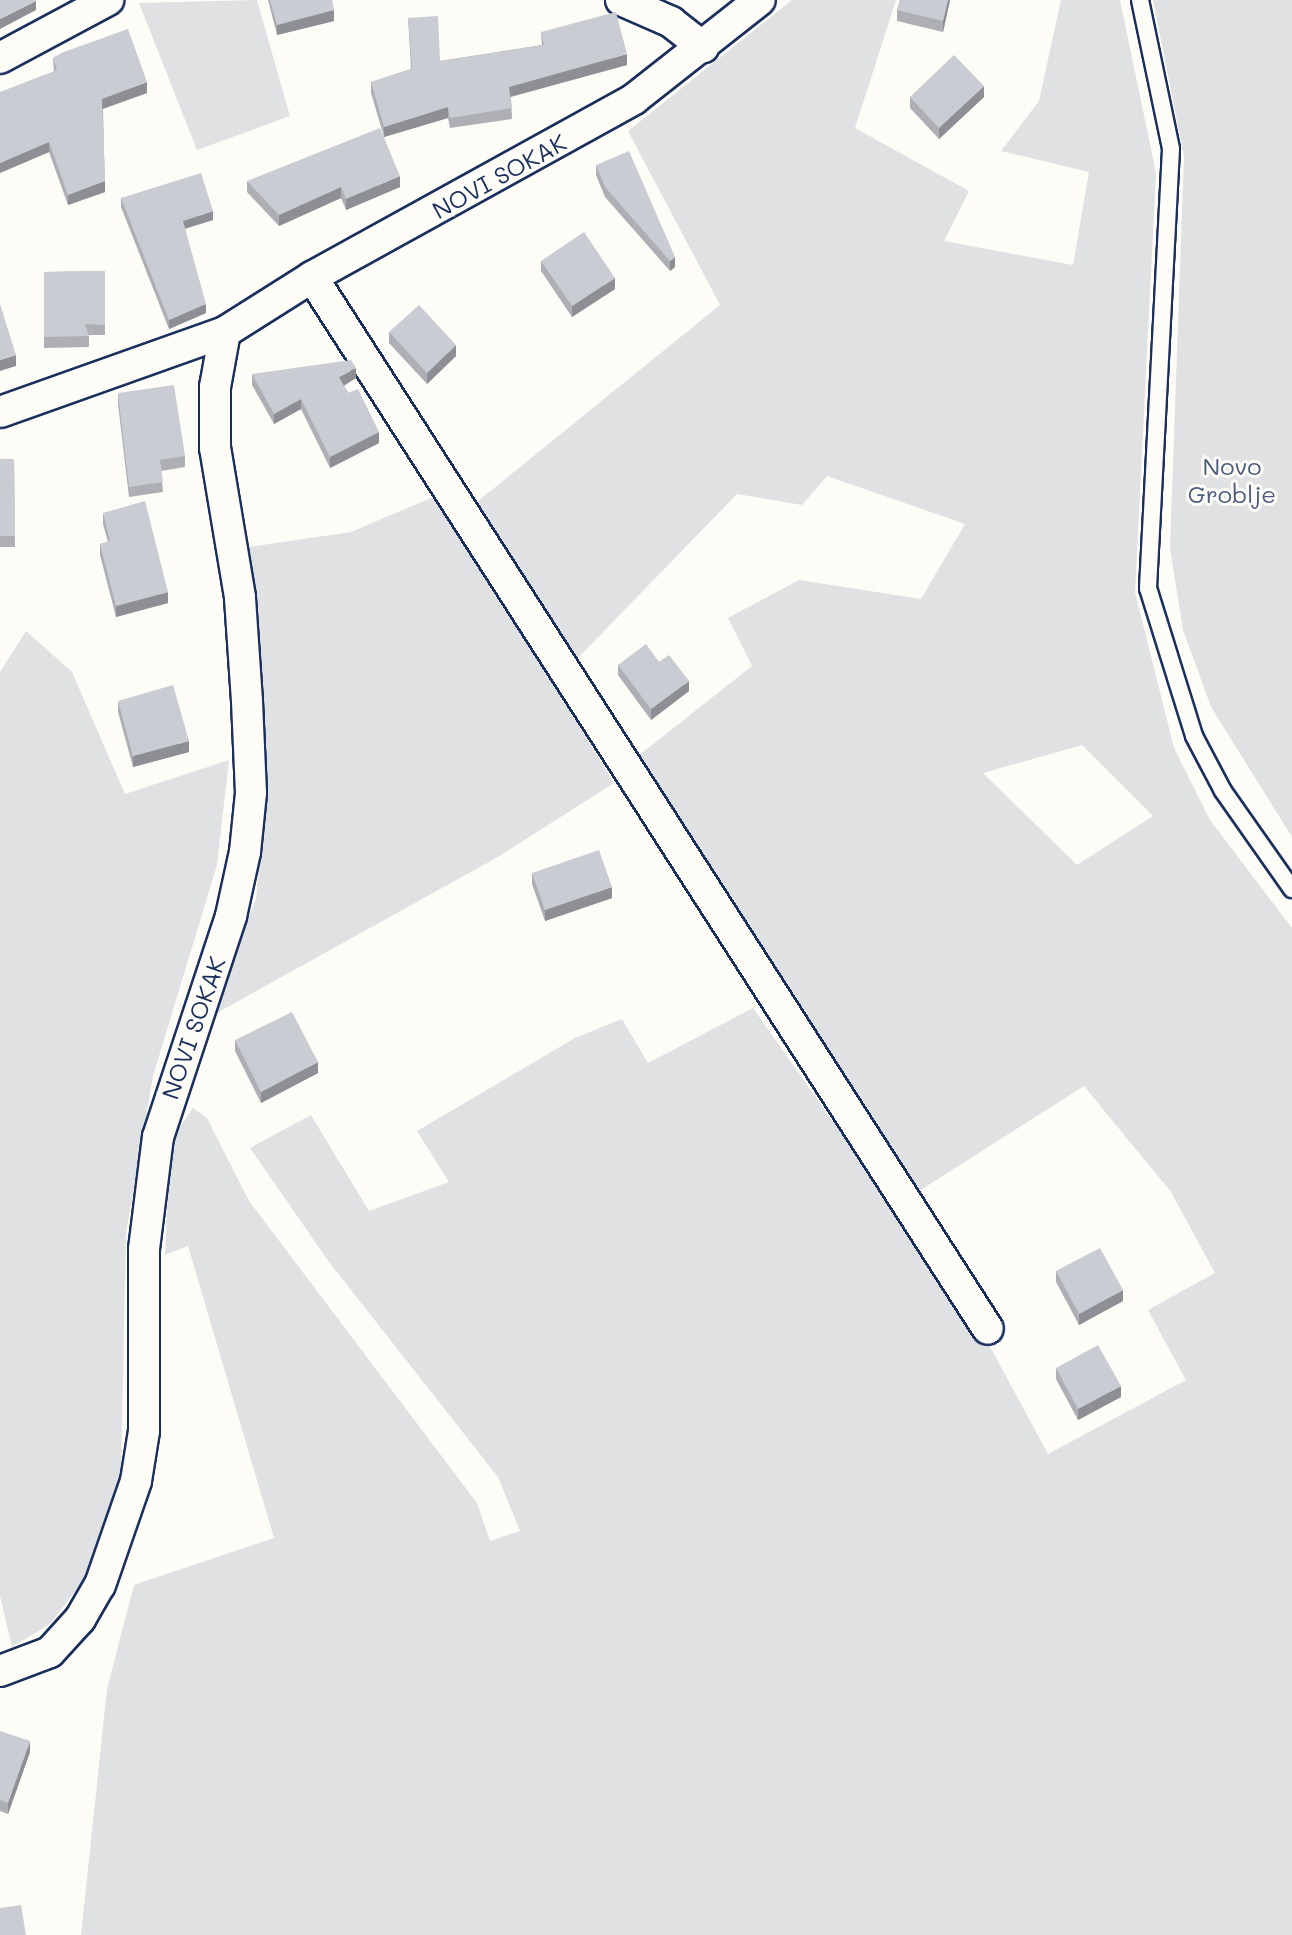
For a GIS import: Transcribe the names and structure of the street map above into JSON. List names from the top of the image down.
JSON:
{
  "streets": {
    "street": ["NOVI SOKAK"]
  },
  "parks": ["Novo Groblje"]
}
